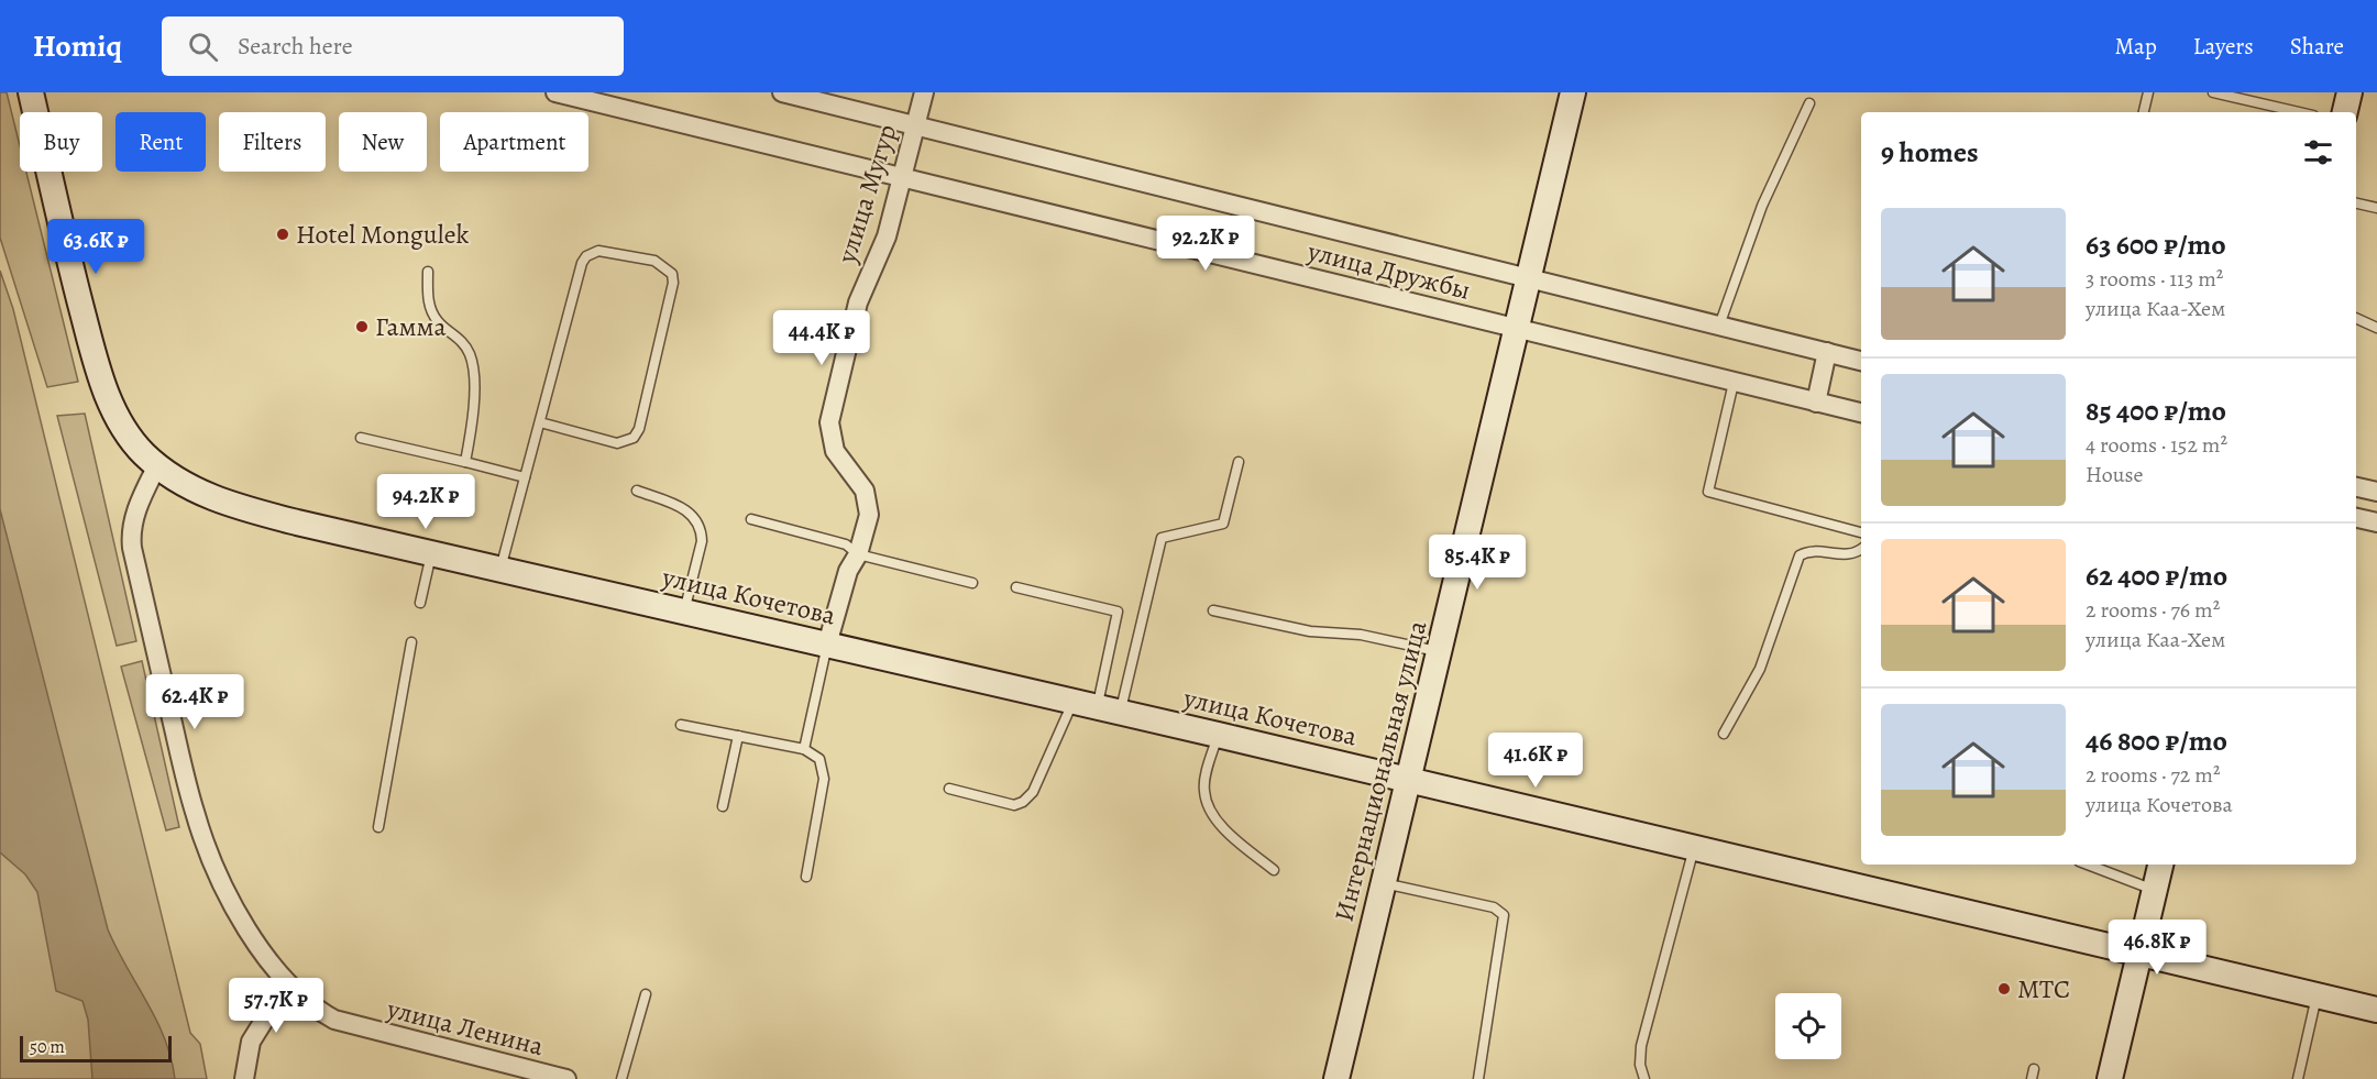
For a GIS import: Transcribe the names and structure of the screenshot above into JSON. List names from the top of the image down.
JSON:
{
  "streets": {
    "main road": ["улица Кочетова", "Интернациональная улица"],
    "street": ["улица Мугур", "улица Дружбы", "улица Ленина"]
  },
  "crossings": [
    ["улица Мугур", "улица Дружбы"],
    ["улица Мугур", "улица Кочетова"],
    ["улица Дружбы", "Интернациональная улица"],
    ["улица Кочетова", "Интернациональная улица"],
    ["улица Кочетова", "улица Ленина"]
  ],
  "places": ["Hotel Mongulek", "Гамма", "МТС"],
  "scale_bar": "50 m",
  "page": {
    "header": "Homiq",
    "search": "Search here",
    "nav": ["Map", "Layers", "Share"],
    "chip": [
      "Buy",
      "Rent",
      "Filters",
      "New",
      "Apartment"
    ],
    "heading": "9 homes",
    "list": [
      {
        "name": "63 600 ₽/mo",
        "note": "3 rooms · 113 m² · улица Каа-Хем"
      },
      {
        "name": "85 400 ₽/mo",
        "note": "4 rooms · 152 m² · House"
      },
      {
        "name": "62 400 ₽/mo",
        "note": "2 rooms · 76 m² · улица Каа-Хем"
      },
      {
        "name": "46 800 ₽/mo",
        "note": "2 rooms · 72 m² · улица Кочетова"
      }
    ],
    "price": [
      "92.2K ₽",
      "63.6K ₽",
      "44.4K ₽",
      "94.2K ₽",
      "85.4K ₽",
      "62.4K ₽",
      "41.6K ₽",
      "46.8K ₽",
      "57.7K ₽"
    ],
    "scale": "50 m"
  }
}
